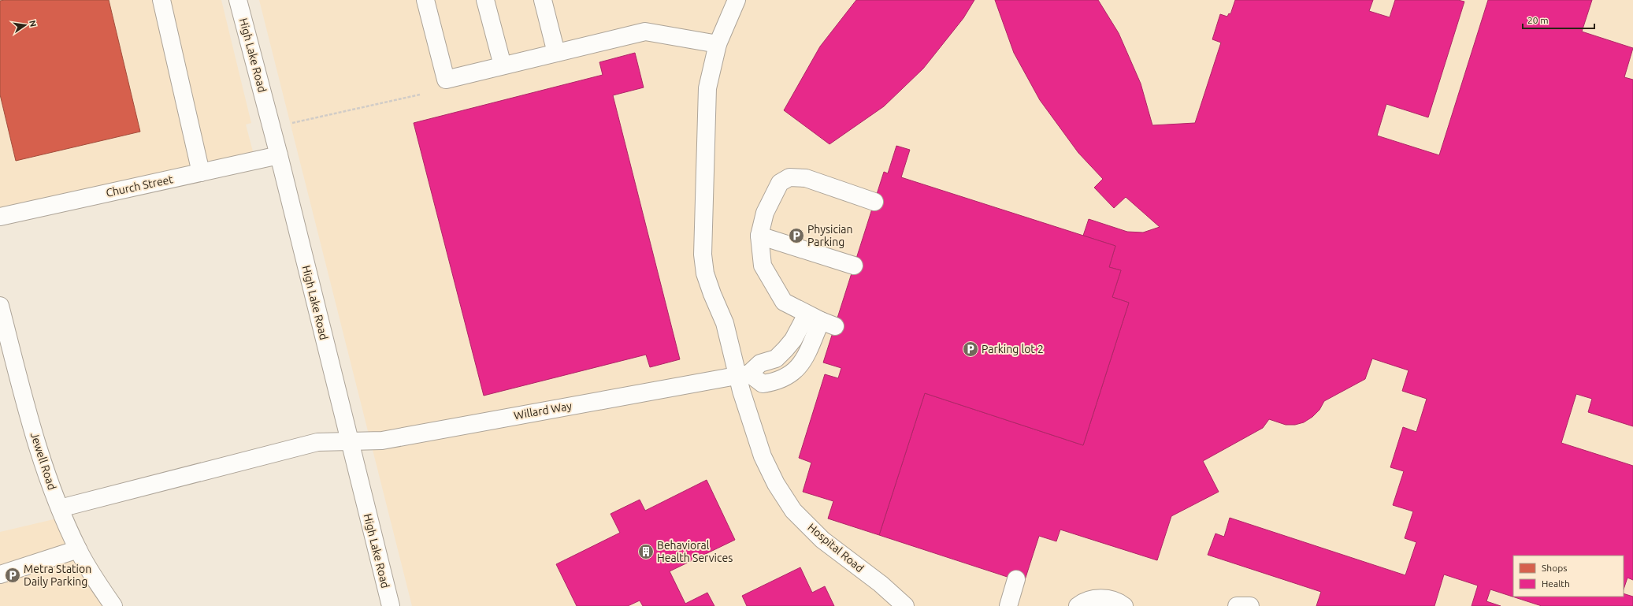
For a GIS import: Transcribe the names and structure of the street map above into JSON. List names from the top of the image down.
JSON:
{
  "streets": {
    "street": [
      "High Lake Road",
      "Church Street",
      "Willard Way",
      "Jewell Road",
      "Hospital Road"
    ]
  },
  "crossings": [
    ["High Lake Road", "Church Street"],
    ["High Lake Road", "Willard Way"],
    ["Willard Way", "Jewell Road"],
    ["Willard Way", "Hospital Road"]
  ],
  "places": {
    "parking": ["Physician Parking", "Parking lot 2", "Metra Station Daily Parking"],
    "building": ["Behavioral Health Services"]
  },
  "legend": ["Shops", "Health"],
  "scale_bar": "20 m",
  "north": "right"
}
